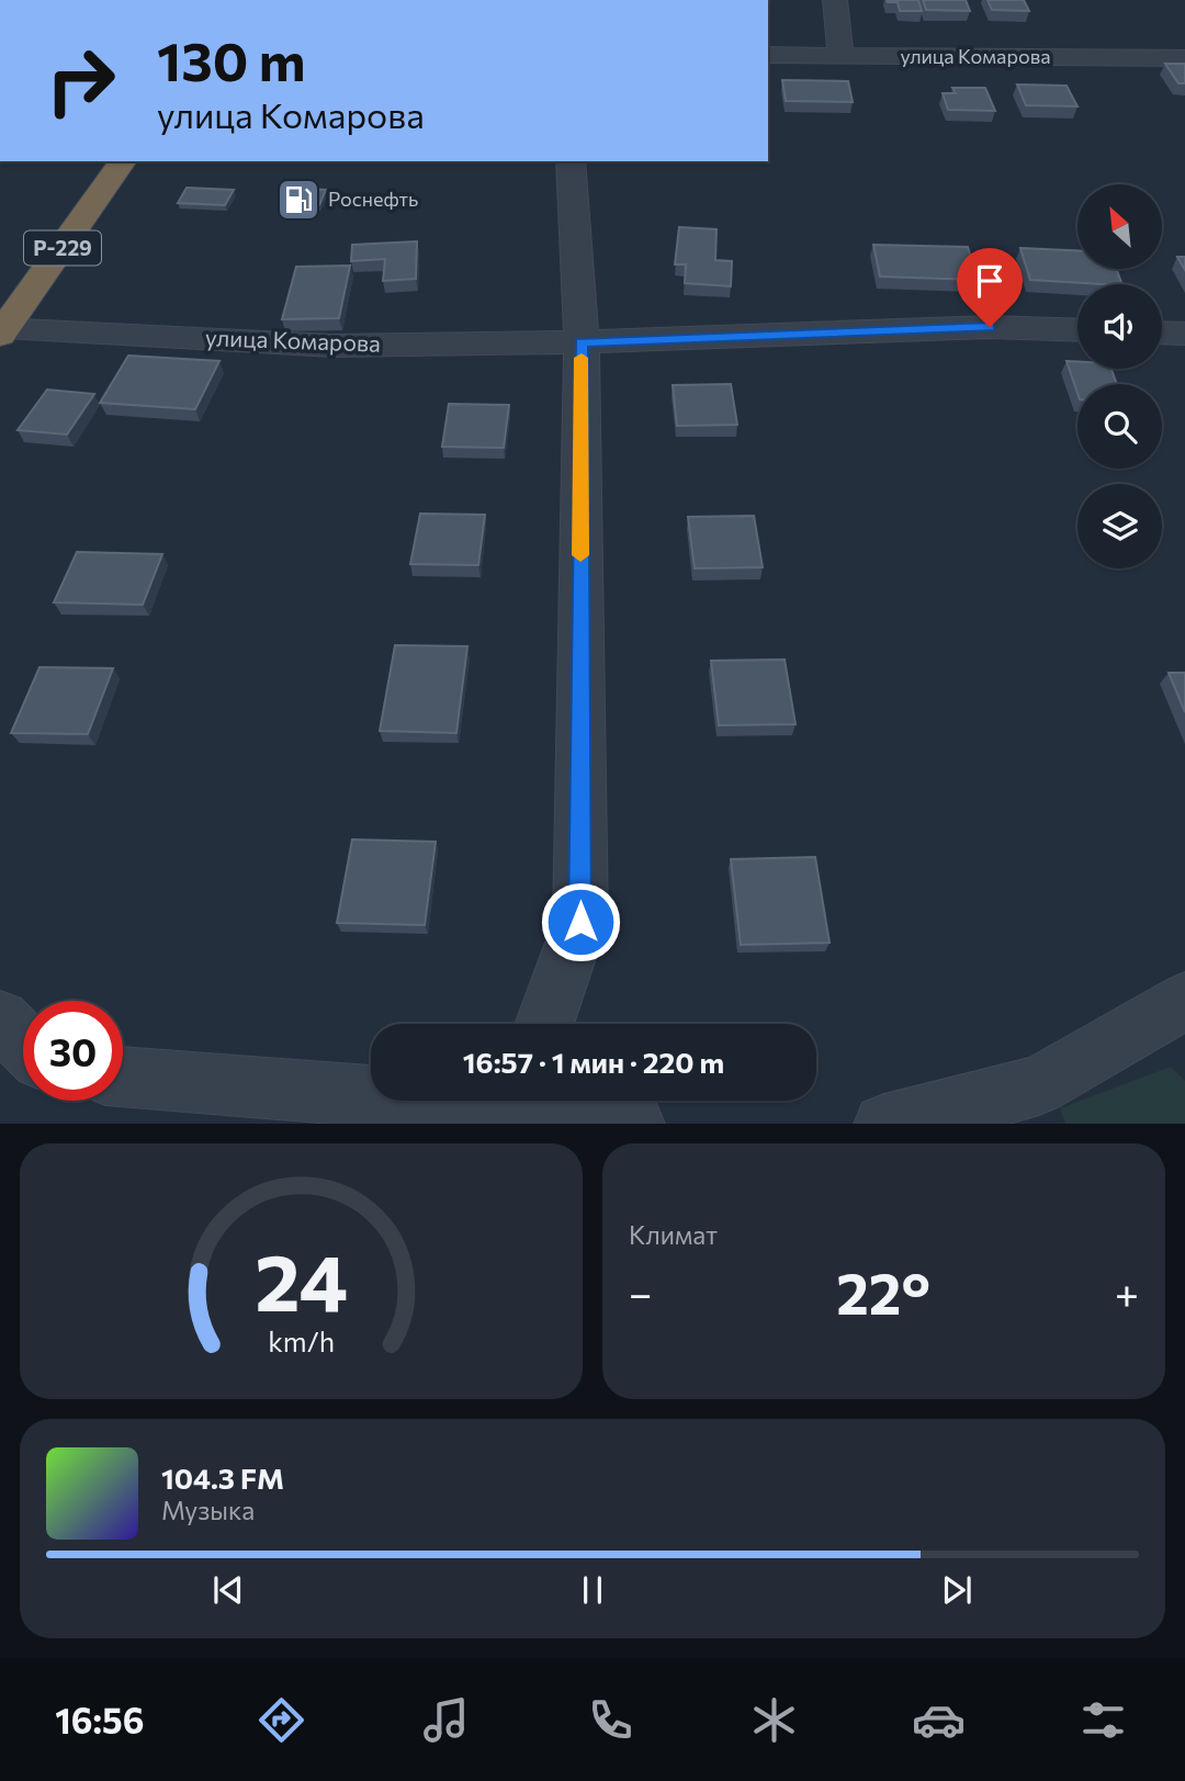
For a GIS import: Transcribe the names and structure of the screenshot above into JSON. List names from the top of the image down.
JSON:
{
  "streets": {
    "highway": ["Р-229"],
    "street": ["улица Комарова"]
  },
  "crossings": [
    ["улица Комарова", "Р-229"]
  ],
  "places": {
    "fuel station": ["Роснефть"]
  },
  "north": "top left",
  "page": {
    "turn": ["130 m", "улица Комарова"],
    "limit": "30",
    "trip": "16:57 · 1 мин · 220 m",
    "tile": "Климат",
    "heat": ["−", "22°", "+"],
    "song": ["104.3 FM", "Музыка"],
    "tabs": "16:56",
    "gauge": ["24", "km/h"]
  }
}
